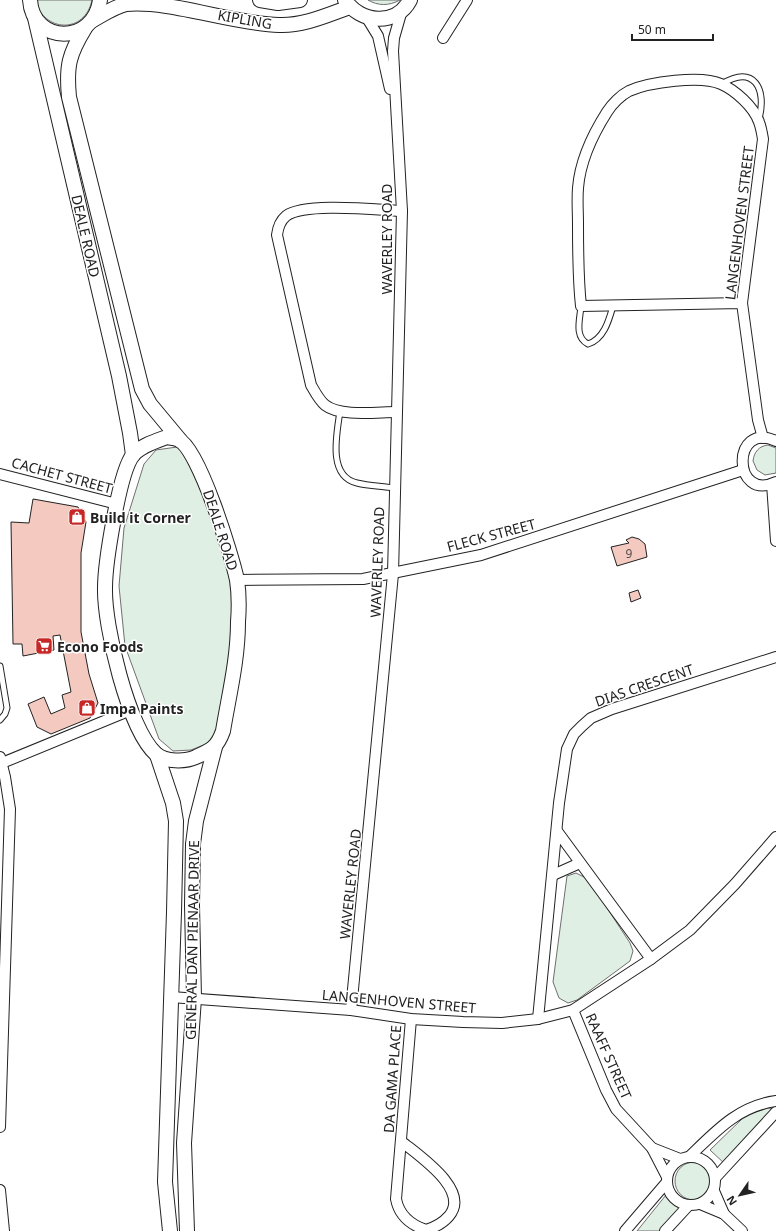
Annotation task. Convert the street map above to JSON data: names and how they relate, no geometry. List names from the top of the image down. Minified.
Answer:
{"streets":{"street":["KIPLING","LANGENHOVEN STREET","DEALE ROAD","WAVERLEY ROAD","CACHET STREET","FLECK STREET","DIAS CRESCENT","GENERAL DAN PIENAAR DRIVE","RAAFF STREET","DA GAMA PLACE"]},"crossings":[["KIPLING","DEALE ROAD"],["LANGENHOVEN STREET","WAVERLEY ROAD"],["LANGENHOVEN STREET","DIAS CRESCENT"],["LANGENHOVEN STREET","GENERAL DAN PIENAAR DRIVE"],["LANGENHOVEN STREET","RAAFF STREET"],["LANGENHOVEN STREET","DA GAMA PLACE"],["DEALE ROAD","FLECK STREET"],["DEALE ROAD","GENERAL DAN PIENAAR DRIVE"],["WAVERLEY ROAD","FLECK STREET"],["CACHET STREET","GENERAL DAN PIENAAR DRIVE"],["FLECK STREET","GENERAL DAN PIENAAR DRIVE"]],"places":{"shop":["Build it Corner","Impa Paints"],"supermarket":["Econo Foods"]},"house_numbers":["9"],"scale_bar":"50 m","north":"bottom left"}
